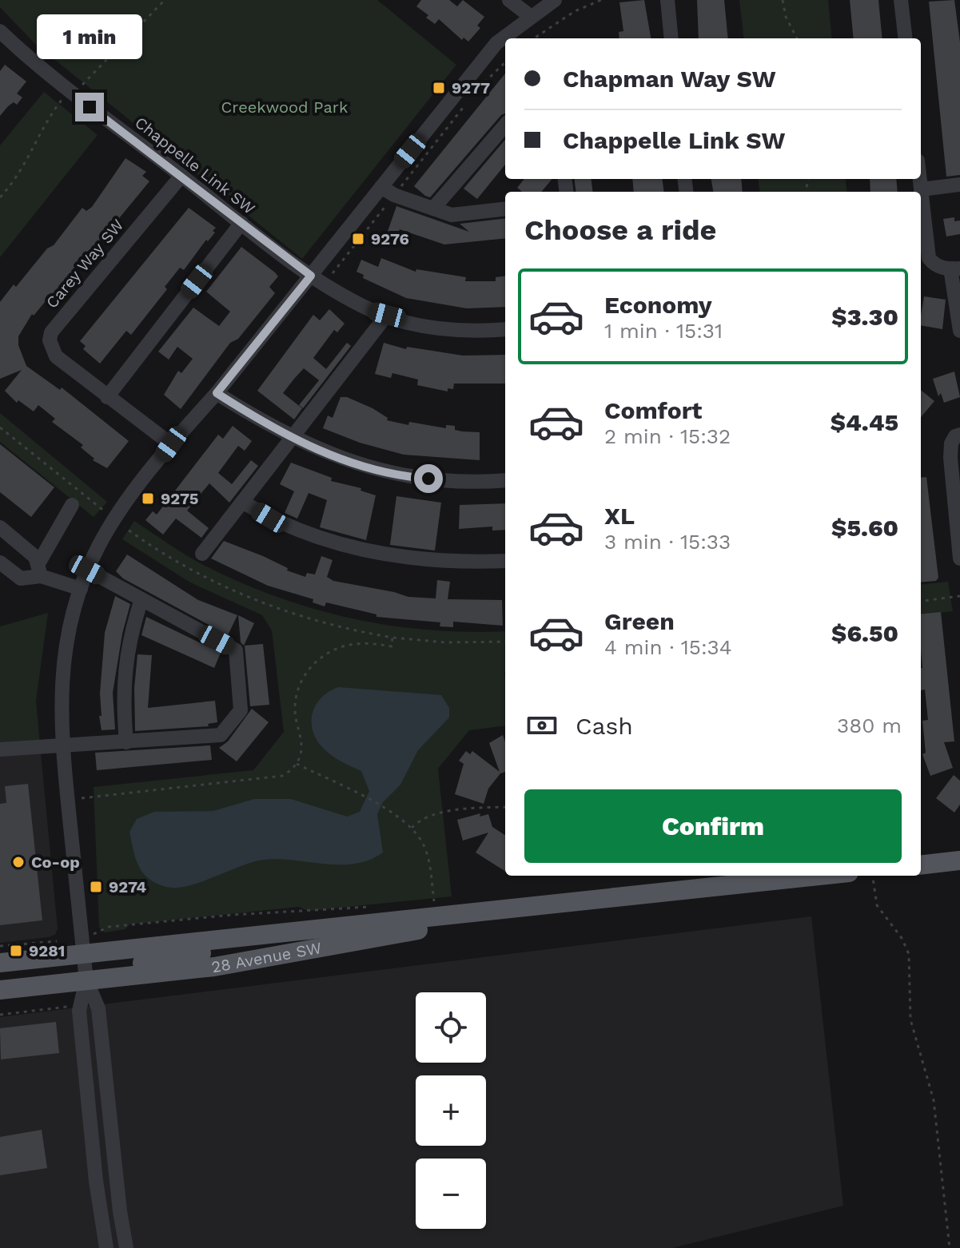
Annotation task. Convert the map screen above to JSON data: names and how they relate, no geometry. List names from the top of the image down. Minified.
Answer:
{"streets":{"main road":["28 Avenue SW"],"street":["Chappelle Link SW","Carey Way SW"]},"crossings":[["Chappelle Link SW","Carey Way SW"]],"parks":["Creekwood Park"],"places":{"transit":["9277","9276","9275","9274","9281"],"other":["Co-op"]},"page":{"bubble":"1 min","banner":["Chapman Way SW","Chappelle Link SW"],"heading":"Choose a ride","list":[{"name":"Economy","note":"1 min · 15:31","value":"$3.30"},{"name":"Comfort","note":"2 min · 15:32","value":"$4.45"},{"name":"XL","note":"3 min · 15:33","value":"$5.60"},{"name":"Green","note":"4 min · 15:34","value":"$6.50"}],"pay":["Cash","380 m"],"buttons":"Confirm","map_buttons":["+","−"]}}
